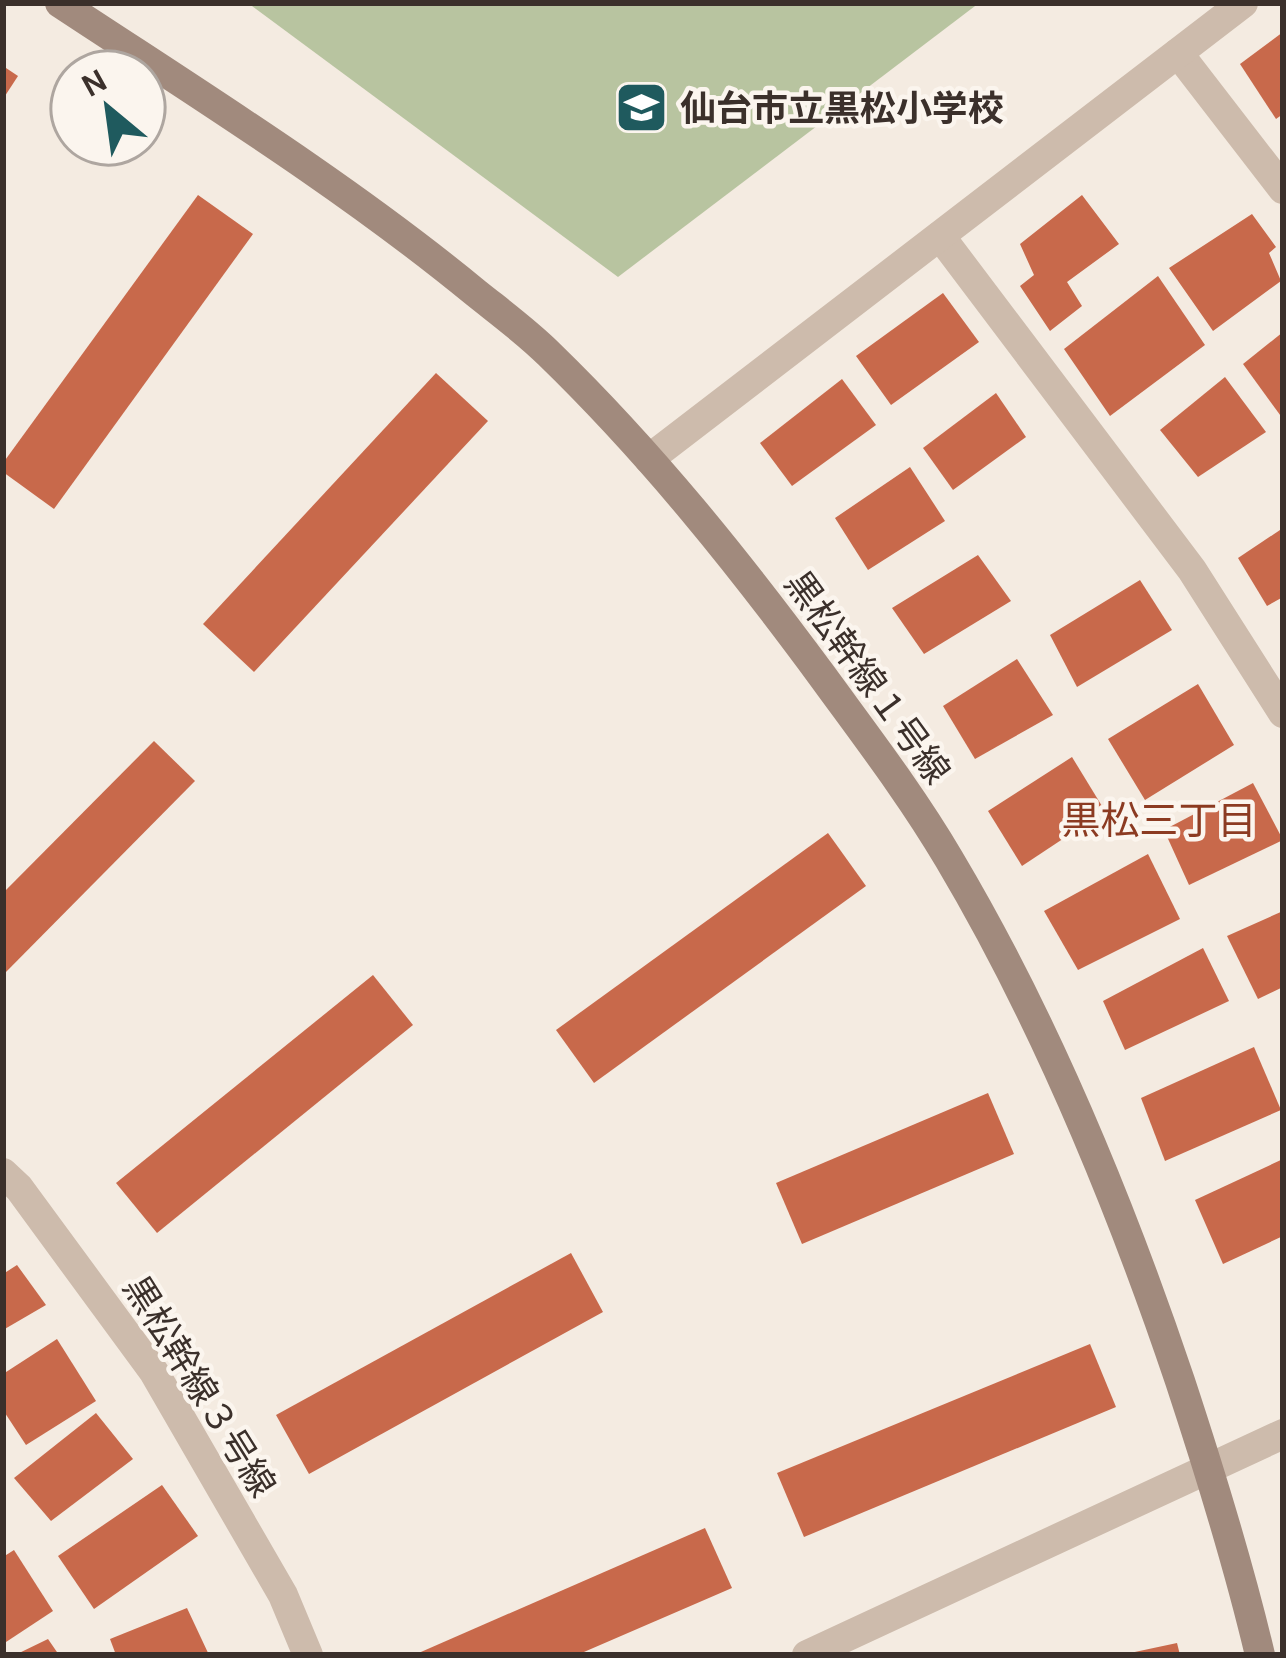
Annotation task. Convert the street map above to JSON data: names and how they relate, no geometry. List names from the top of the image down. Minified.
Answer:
{"streets":{"street":["黒松幹線１号線","黒松幹線３号線"]},"districts":["黒松三丁目"],"places":{"school or university":["仙台市立黒松小学校"]},"north":"top left"}
